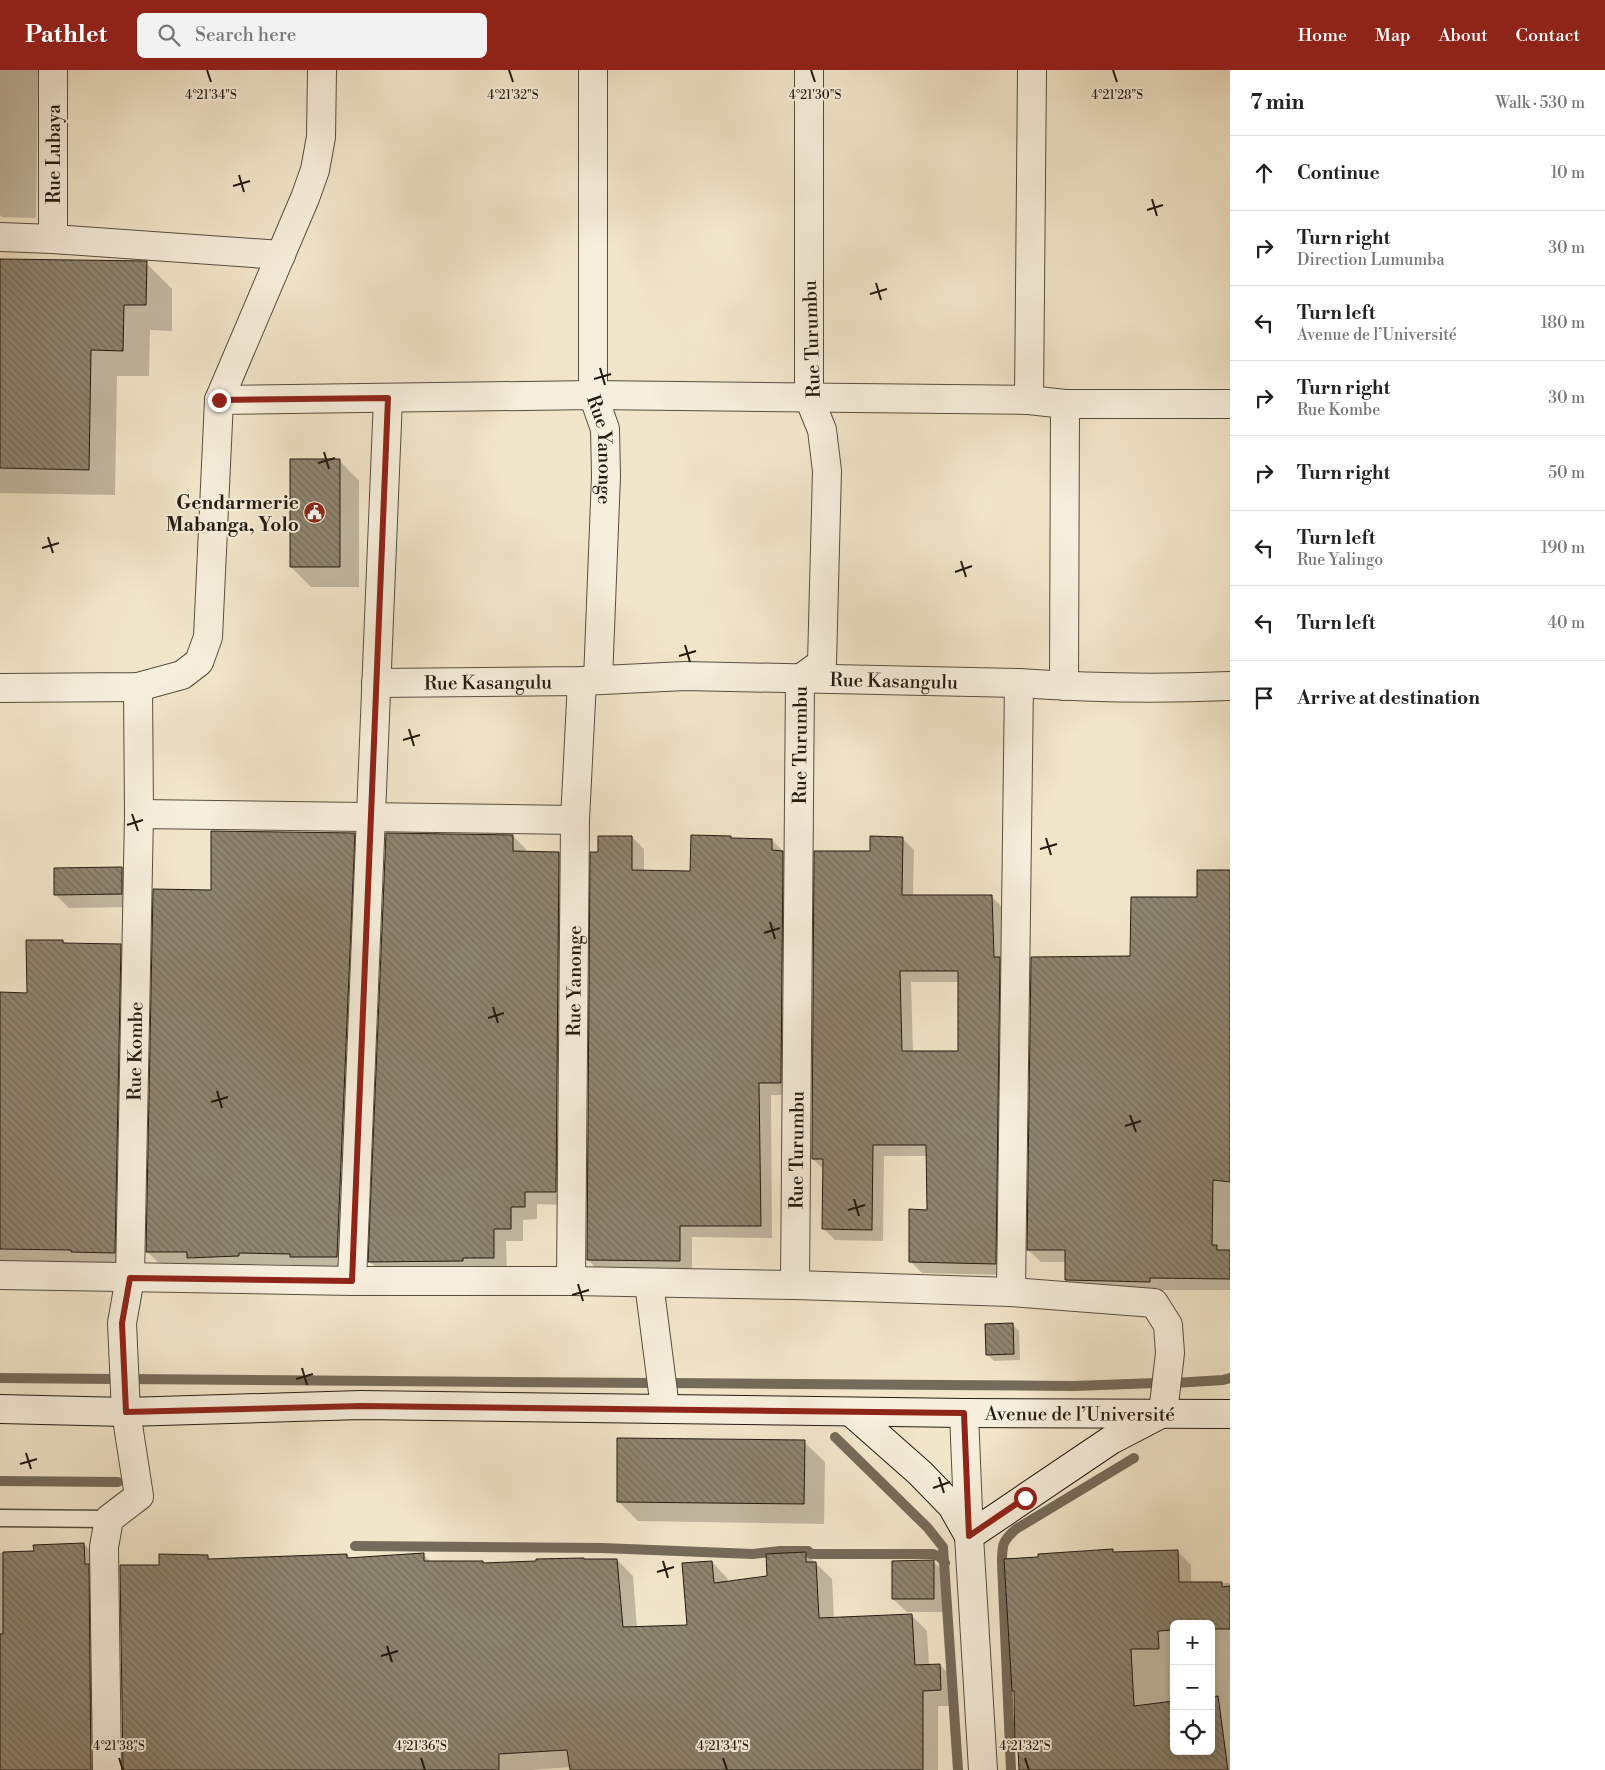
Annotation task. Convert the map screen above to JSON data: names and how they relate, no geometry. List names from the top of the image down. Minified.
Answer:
{"streets":{"street":["Rue Lubaya","Rue Turumbu","Rue Yanonge","Rue Kasangulu","Rue Kombe","Avenue de l’Université"]},"crossings":[["Rue Turumbu","Rue Kasangulu"],["Rue Yanonge","Rue Kasangulu"],["Rue Kombe","Avenue de l’Université"]],"places":{"public building":["Gendarmerie Mabanga, Yolo"]},"page":{"header":"Pathlet","search":"Search here","nav":["Home","Map","About","Contact"],"heading":["7 min","Walk · 530 m"],"list":[["Continue","10 m"],["Turn right","Direction Lumumba","30 m"],["Turn left","Avenue de l’Université","180 m"],["Turn right","Rue Kombe","30 m"],["Turn right","50 m"],["Turn left","Rue Yalingo","190 m"],["Turn left","40 m"],"Arrive at destination"],"map_buttons":["+","−"]},"coordinates":["4°21'34\"S","4°21'32\"S","4°21'30\"S","4°21'28\"S","4°21'38\"S","4°21'36\"S"]}
